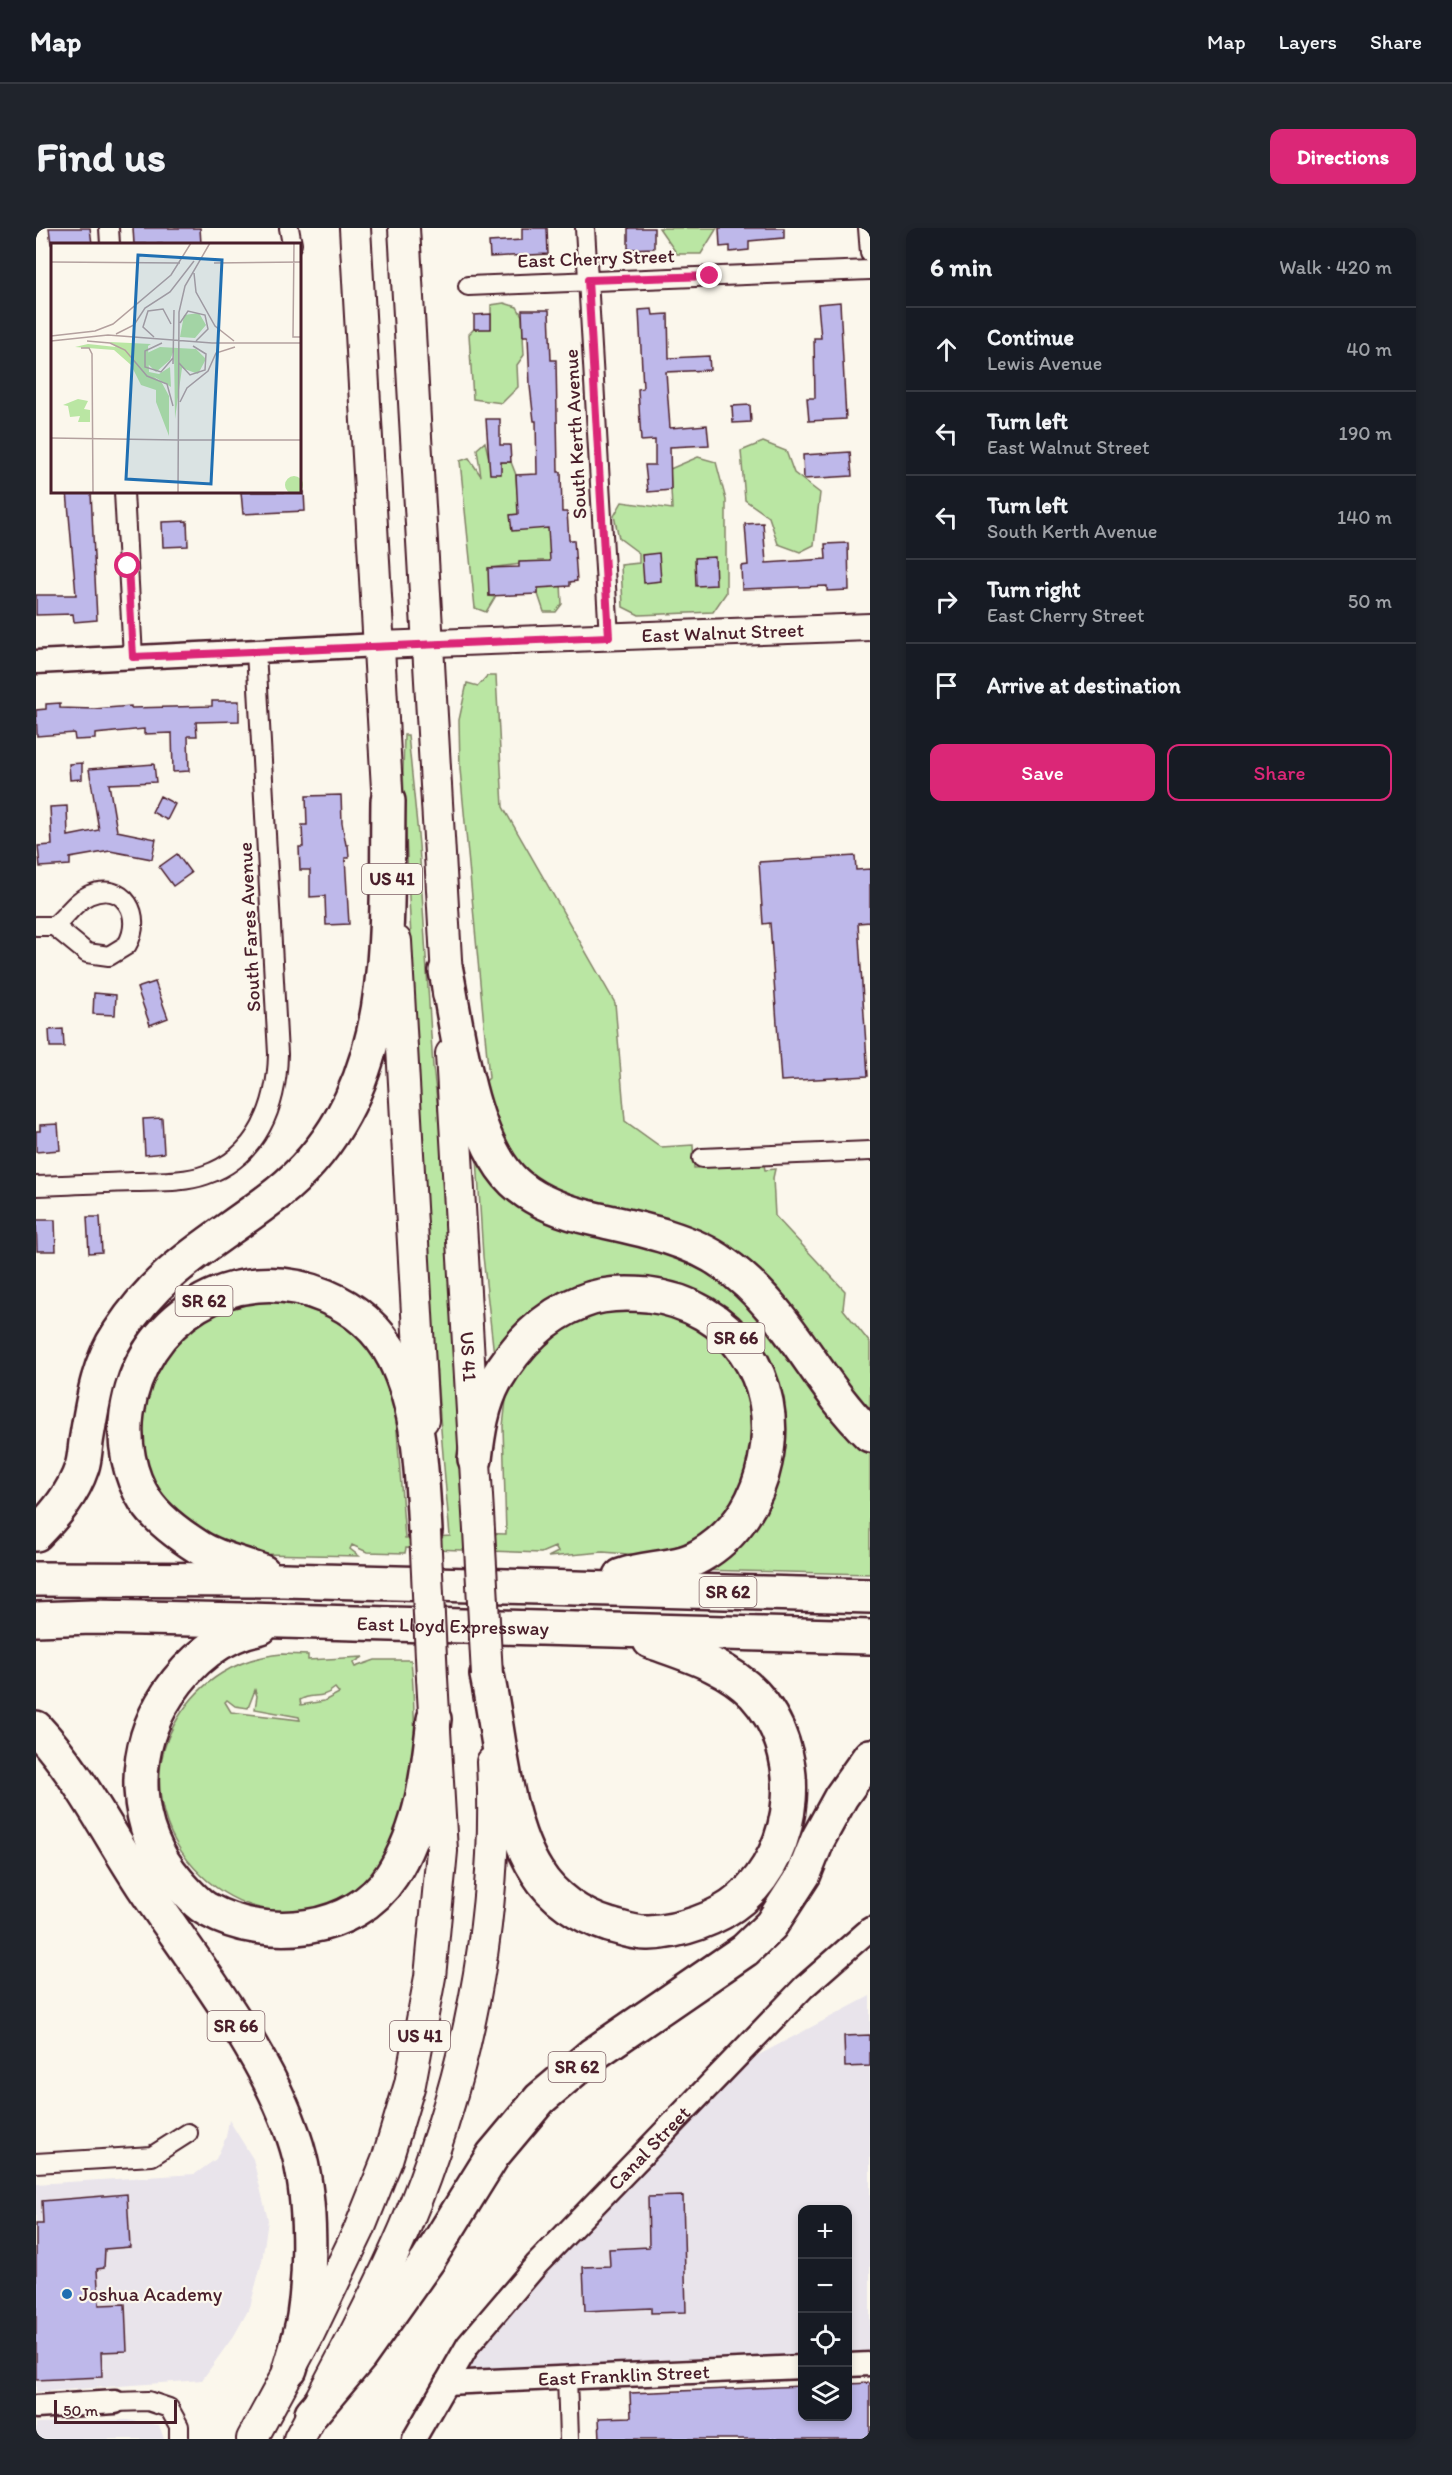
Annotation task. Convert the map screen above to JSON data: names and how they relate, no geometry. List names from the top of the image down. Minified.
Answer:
{"streets":{"highway":["US 41","SR 62","SR 66","East Lloyd Expressway"],"main road":["East Walnut Street"],"street":["East Cherry Street","South Kerth Avenue","South Fares Avenue","Canal Street","East Franklin Street"]},"crossings":[["East Cherry Street","South Kerth Avenue"],["South Kerth Avenue","East Walnut Street"],["East Walnut Street","US 41"],["East Walnut Street","South Fares Avenue"],["US 41","SR 62"],["US 41","SR 66"],["SR 62","SR 66"],["Canal Street","East Franklin Street"]],"places":["Joshua Academy"],"scale_bar":"50 m","page":{"header":"Map","nav":["Map","Layers","Share"],"buttons":["Directions",["Save","Share"]],"title":"Find us","heading":["6 min","Walk · 420 m"],"list":[["Continue","Lewis Avenue","40 m"],["Turn left","East Walnut Street","190 m"],["Turn left","South Kerth Avenue","140 m"],["Turn right","East Cherry Street","50 m"],"Arrive at destination"],"map_buttons":["+","−"],"scale":"50 m"}}
